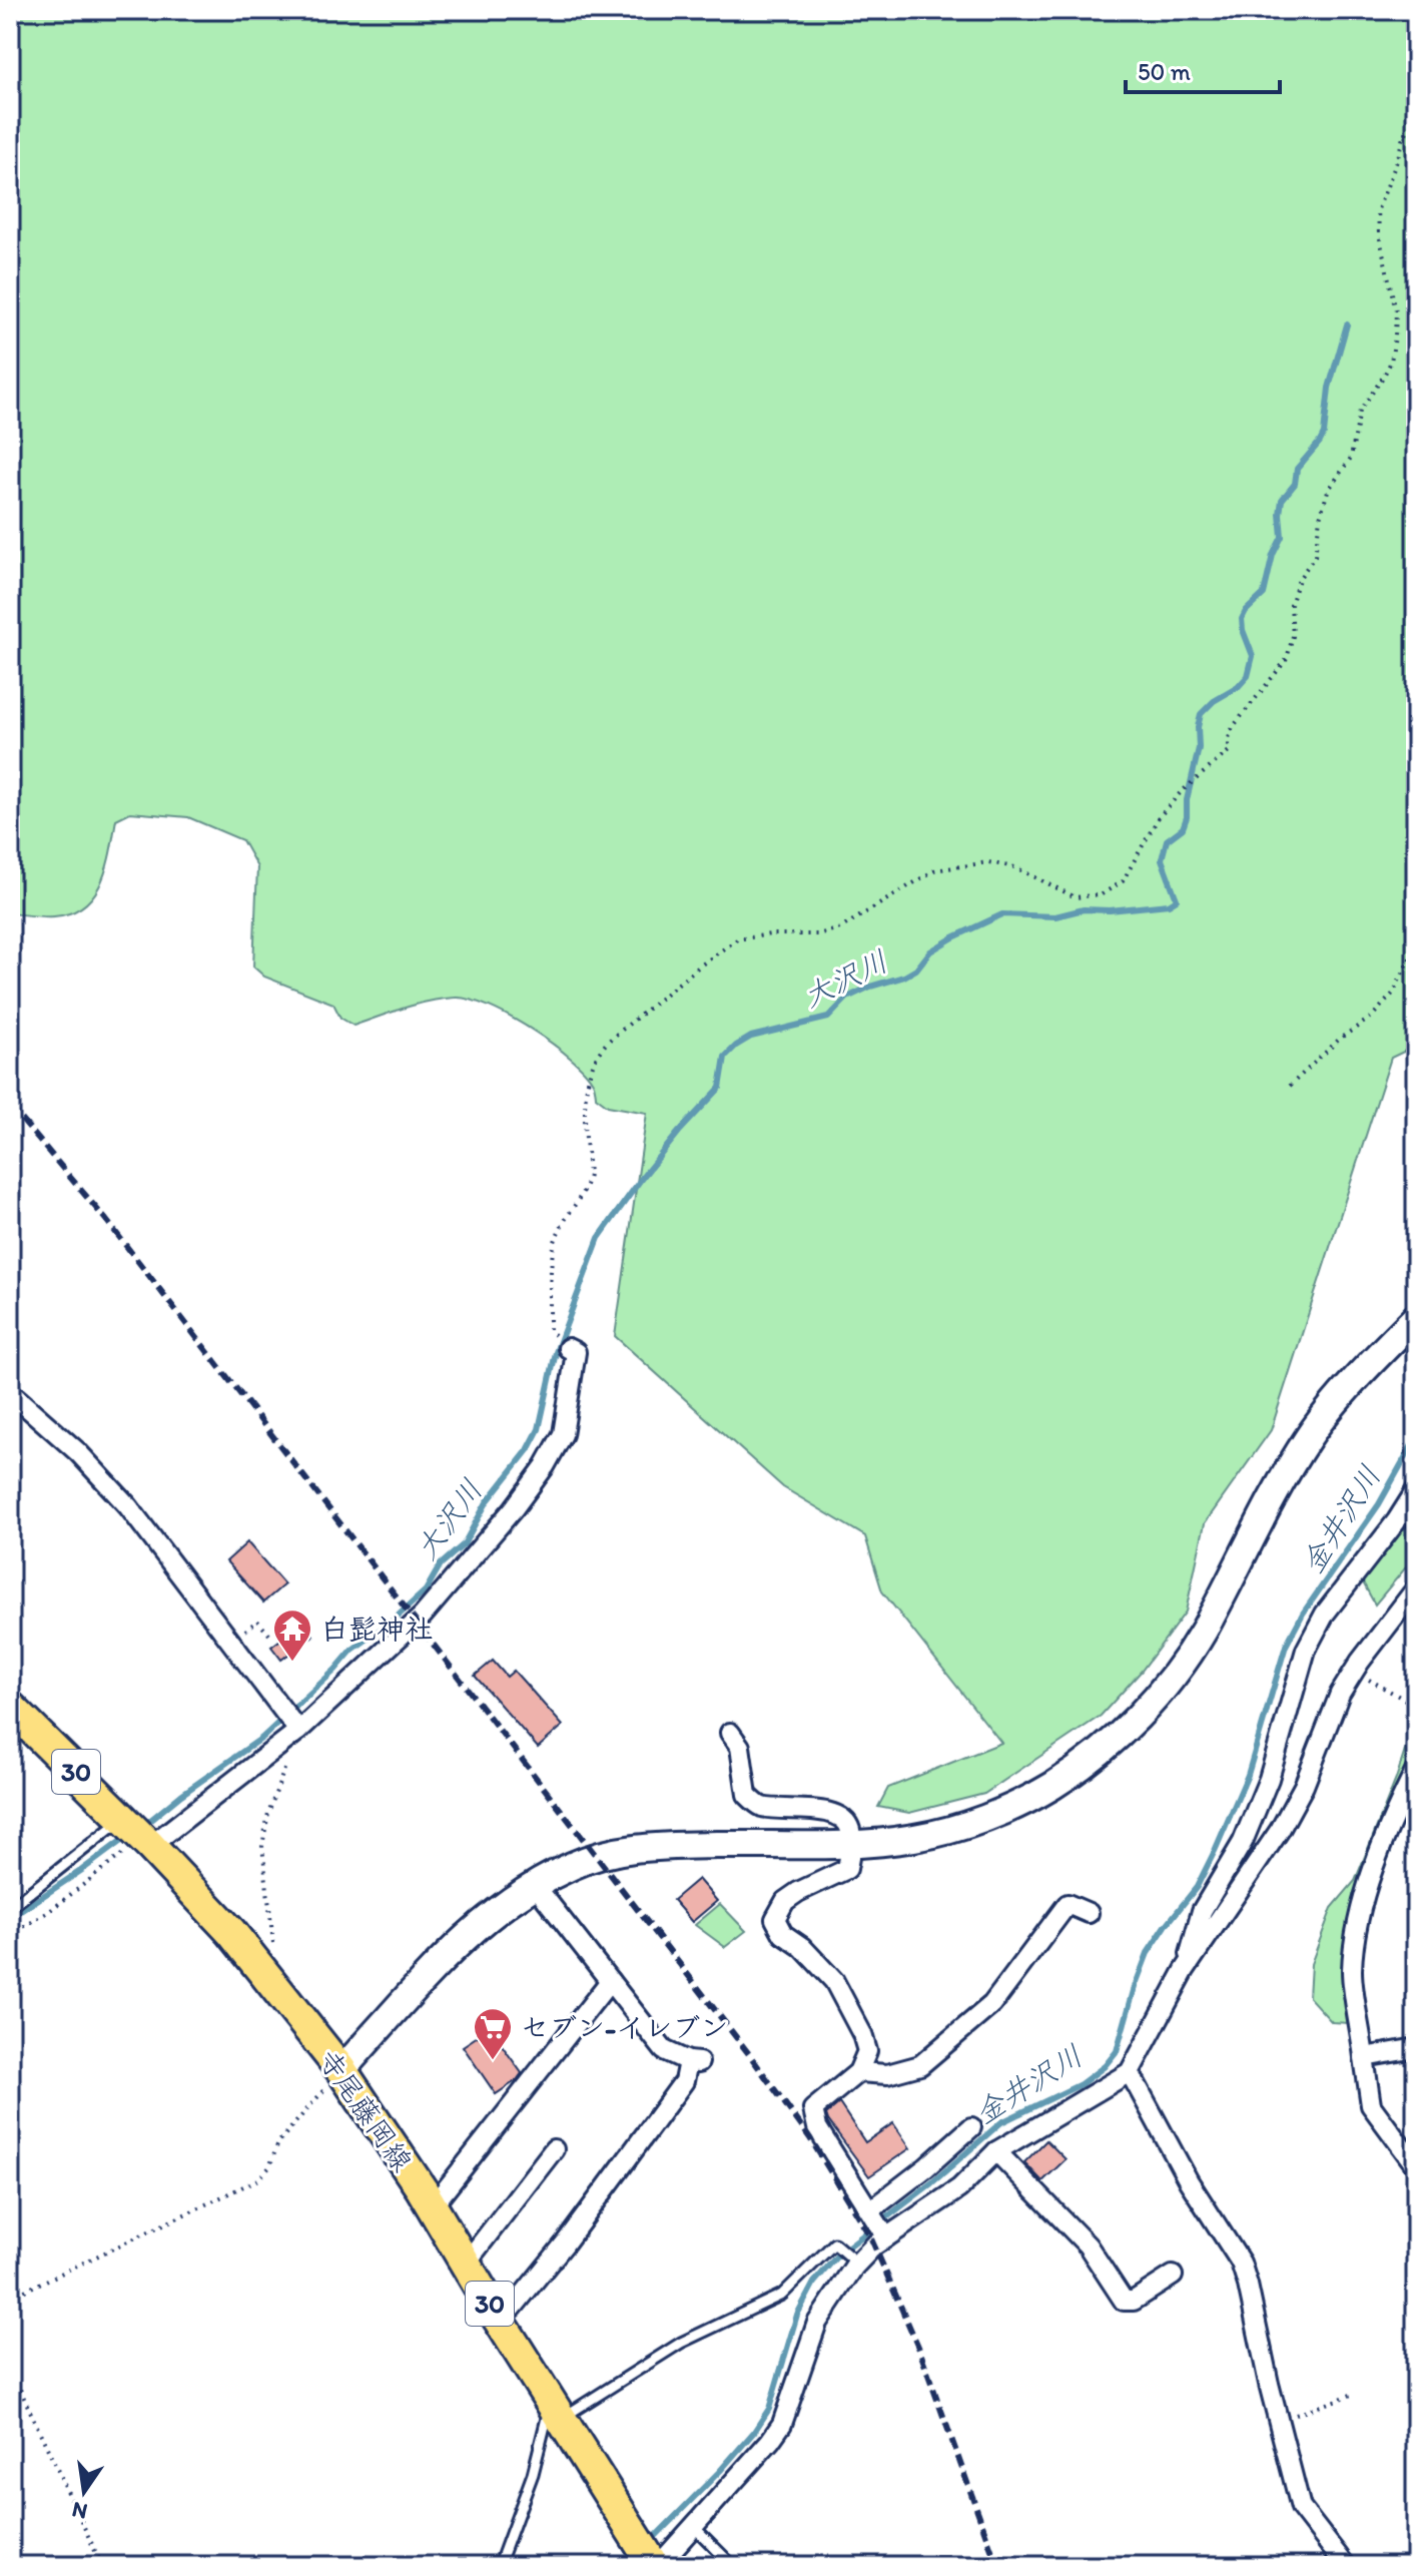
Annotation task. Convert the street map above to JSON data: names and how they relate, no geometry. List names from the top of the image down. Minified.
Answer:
{"streets":{"main road":["30","寺尾藤岡線"]},"water":["大沢川","金井沢川"],"places":{"temple":["白髭神社"],"supermarket":["セブン-イレブン"]},"scale_bar":"50 m","north":"bottom"}
